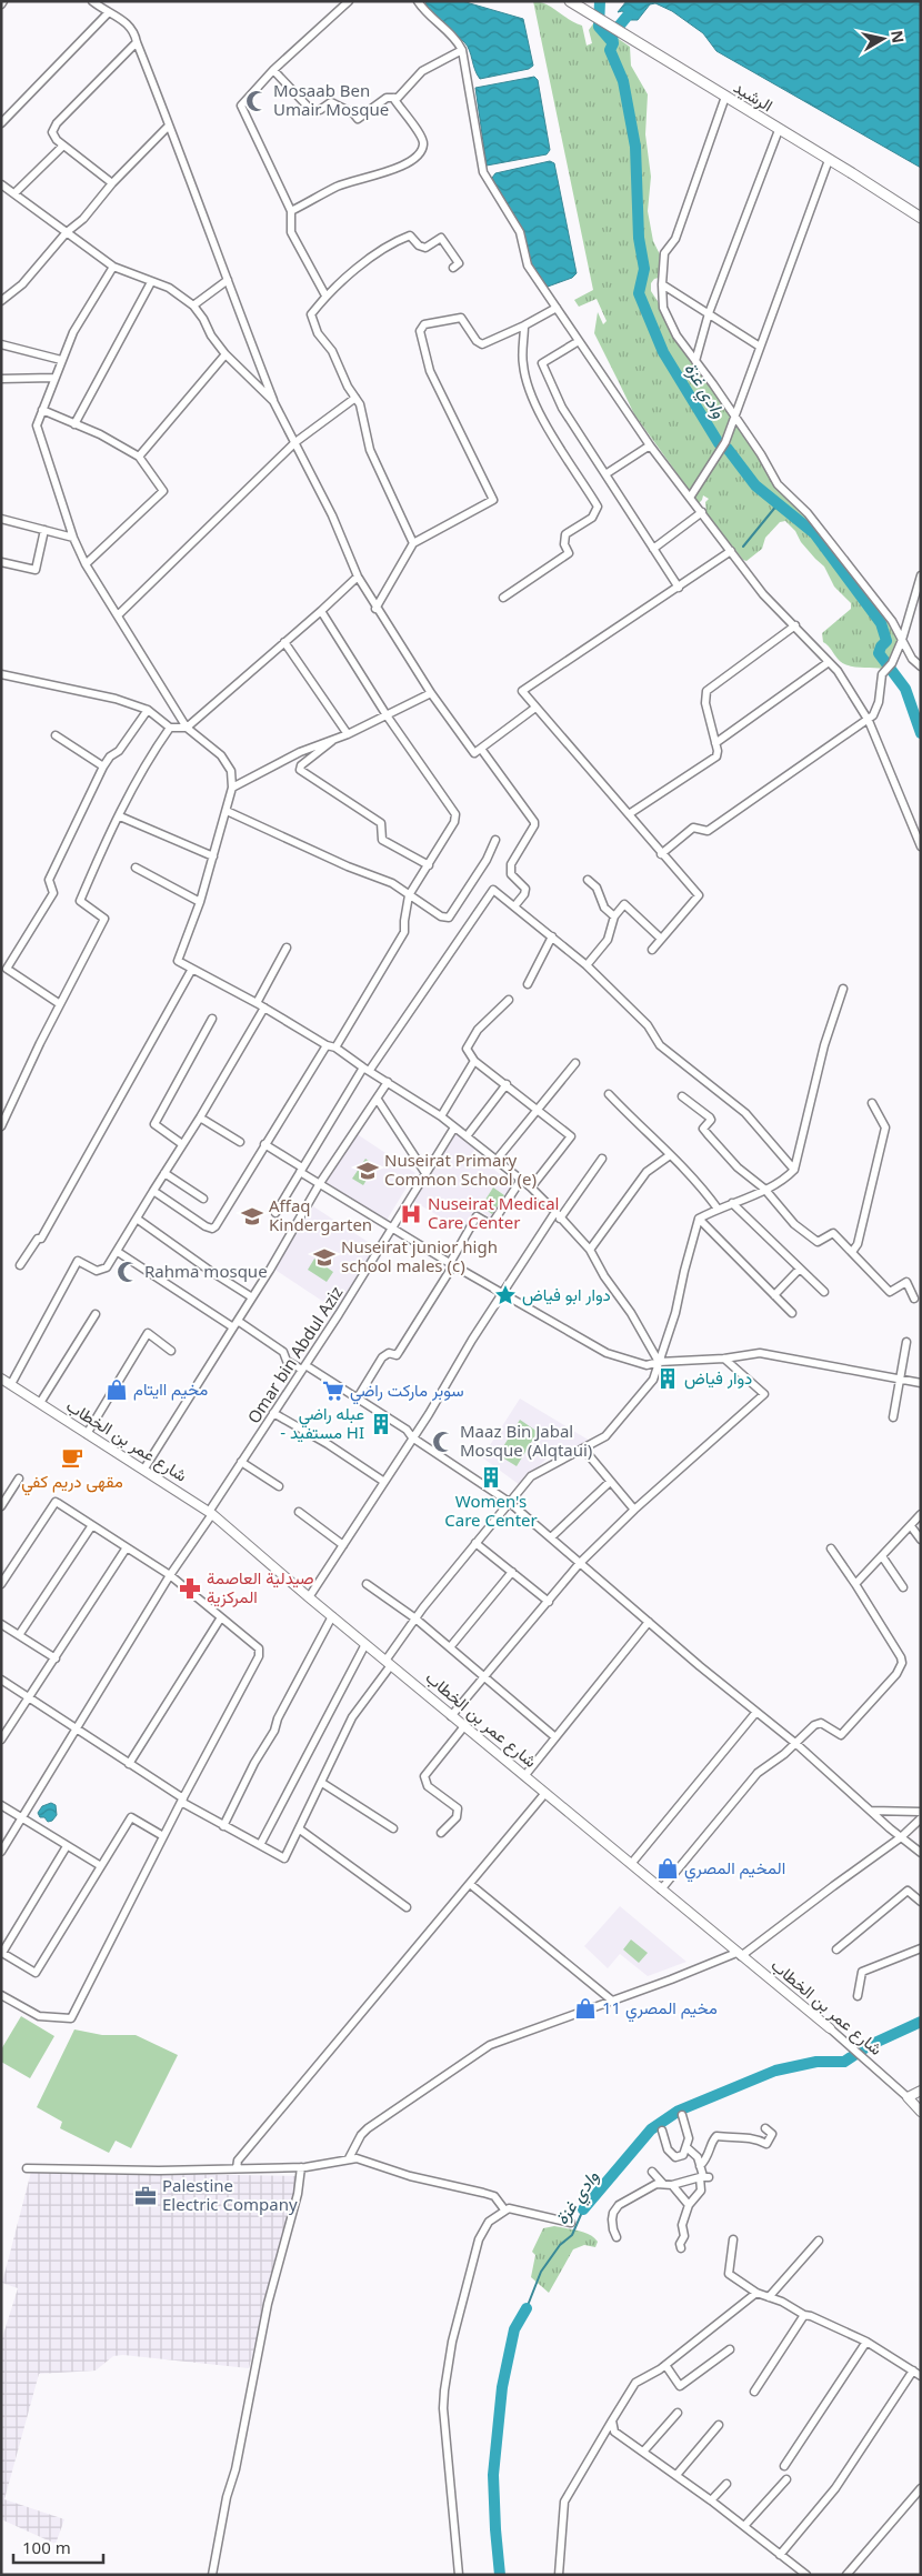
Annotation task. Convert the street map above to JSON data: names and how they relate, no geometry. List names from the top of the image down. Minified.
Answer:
{"streets":{"main road":["الرشيد"],"street":["Omar bin Abdul Aziz","شارع عمر بن الخطاب"]},"crossings":[["Omar bin Abdul Aziz","شارع عمر بن الخطاب"]],"water":["وادي غزة"],"places":{"mosque":["Mosaab Ben Umair Mosque","Rahma mosque","Maaz Bin Jabal Mosque (Alqtaui)"],"school or university":["Nuseirat Primary Common School (e)","Affaq Kindergarten","Nuseirat junior high school males (c)"],"hospital":["Nuseirat Medical Care Center"],"place":["دوار ابو فياض"],"building":["دوار فياض","عبله راضي - مستفيد HI","Women's Care Center"],"shop":["مخيم اايتام","المخيم المصري","مخيم المصري 11"],"supermarket":["سوبر ماركت راضي"],"cafe":["مقهى دريم كفي"],"pharmacy":["صيدلية العاصمة المركزية"],"office":["Palestine Electric Company"]},"scale_bar":"100 m","north":"right"}
